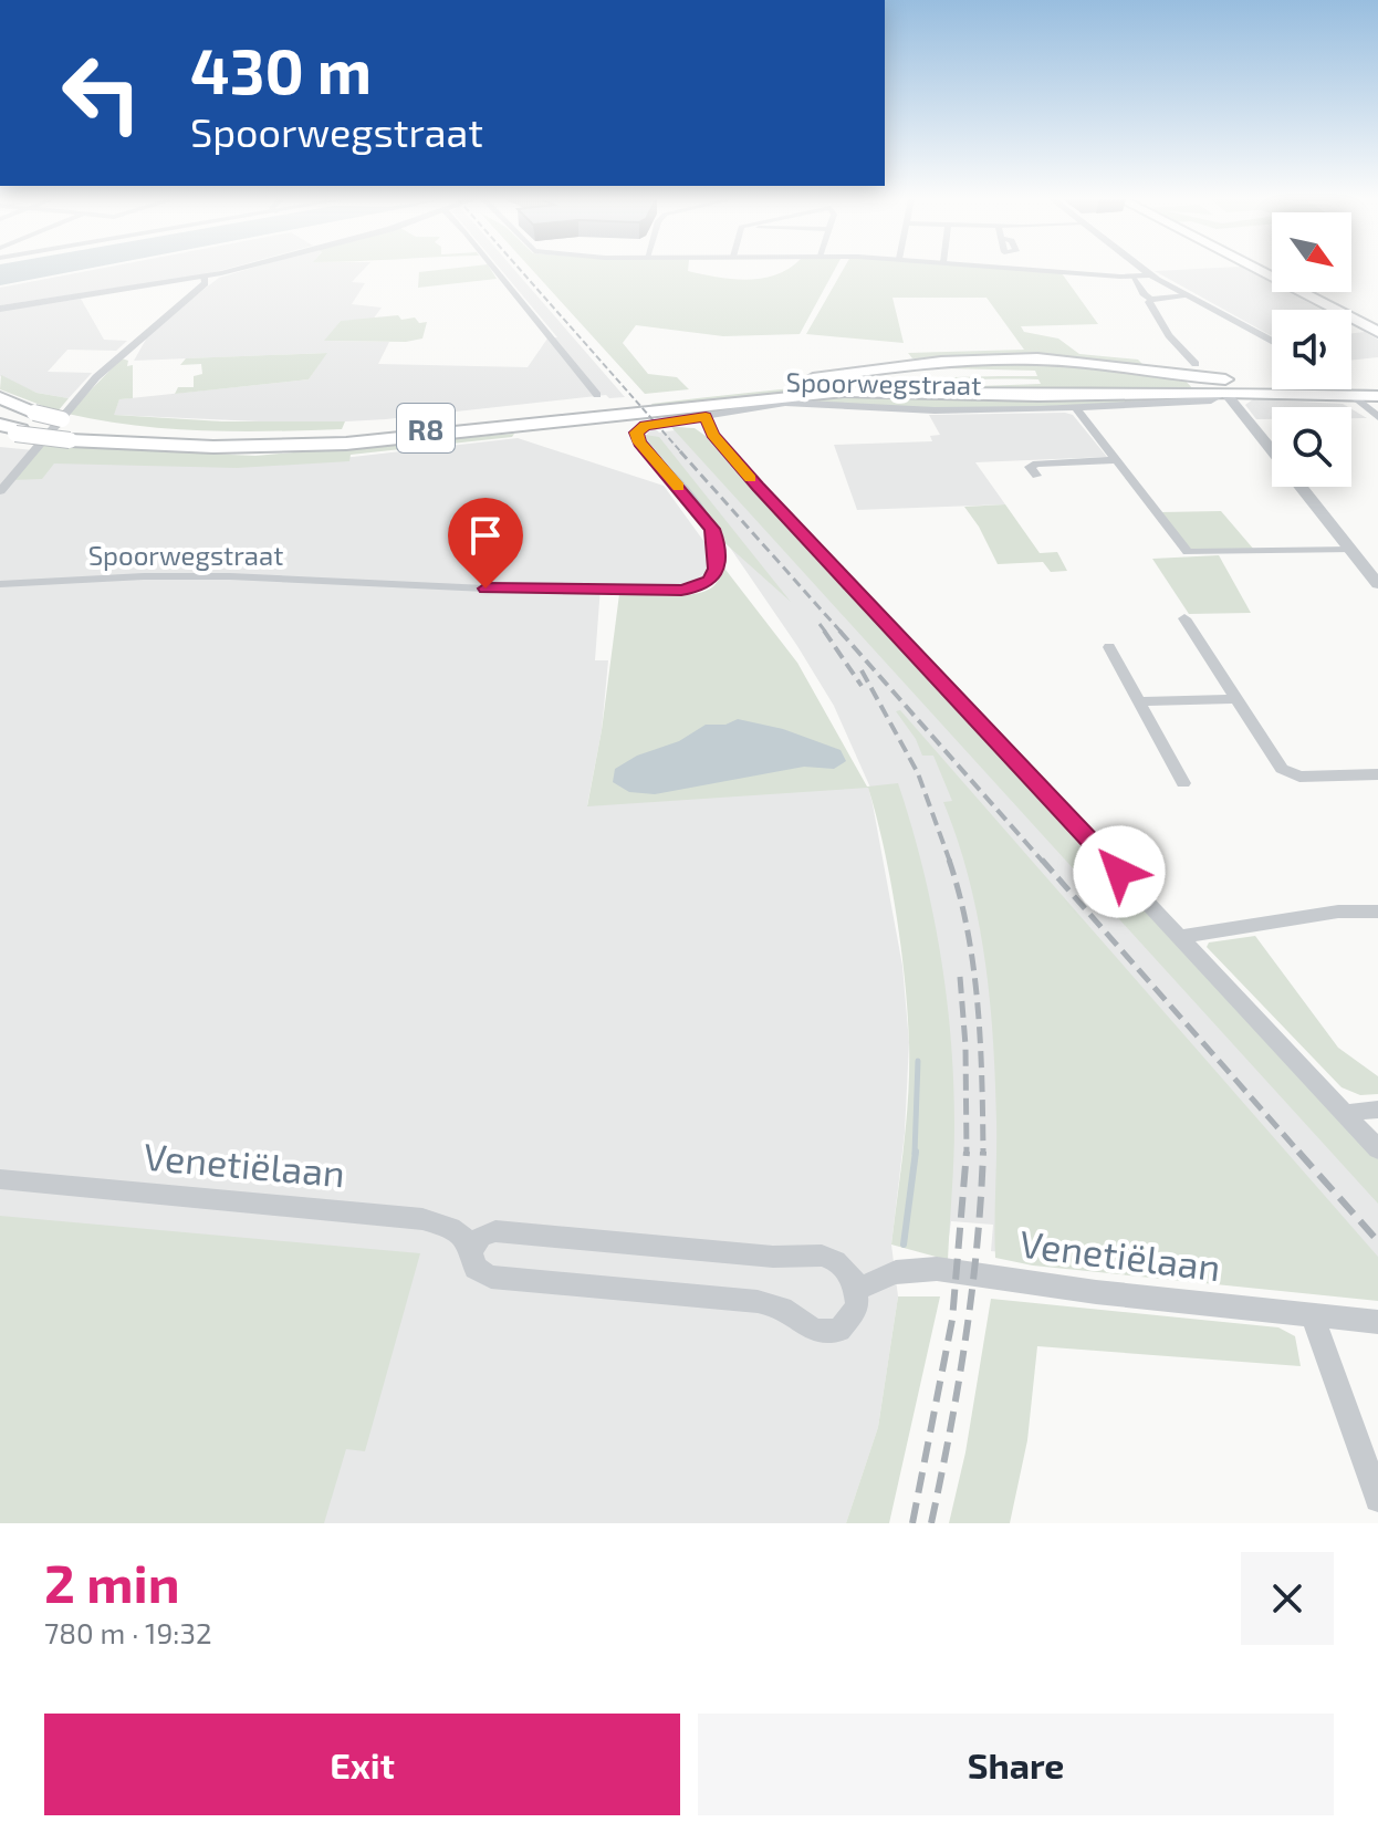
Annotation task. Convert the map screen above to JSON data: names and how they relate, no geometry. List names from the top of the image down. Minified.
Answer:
{"streets":{"highway":["R8"],"street":["Spoorwegstraat","Venetiëlaan"]},"crossings":[["Spoorwegstraat","R8"]],"north":"bottom right","page":{"turn":["430 m","Spoorwegstraat"],"heading":["2 min","780 m · 19:32"],"buttons":["Exit","Share"]}}
